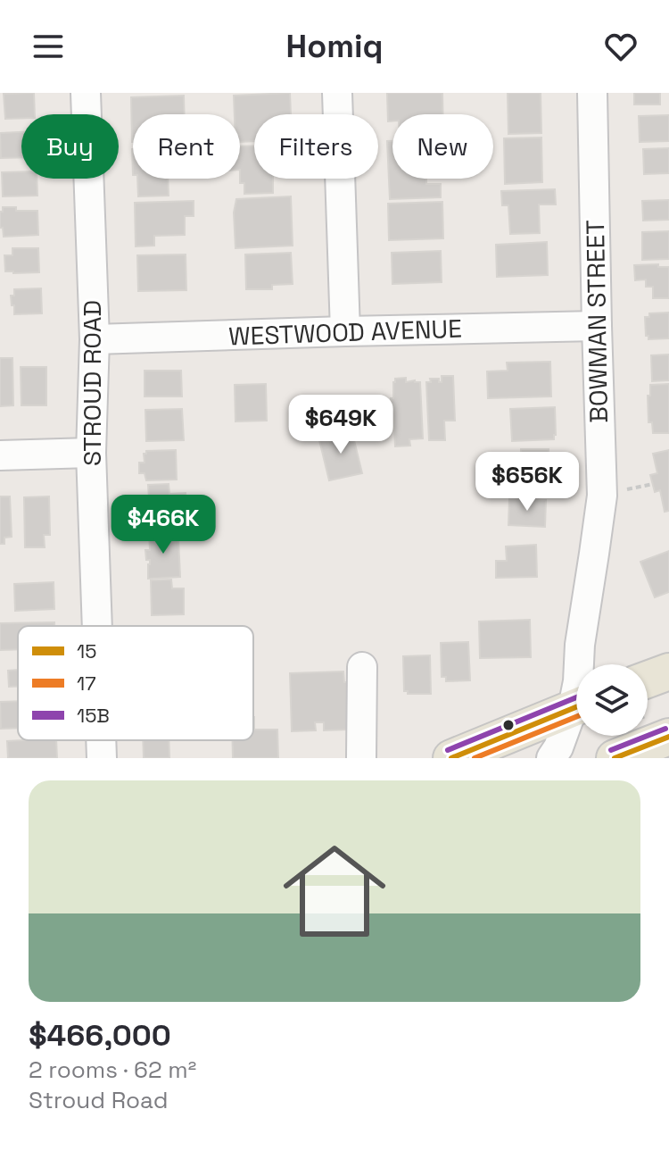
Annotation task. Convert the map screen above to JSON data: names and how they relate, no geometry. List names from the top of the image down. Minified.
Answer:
{"streets":{"street":["BOWMAN STREET","WESTWOOD AVENUE","STROUD ROAD"]},"crossings":[["BOWMAN STREET","WESTWOOD AVENUE"],["WESTWOOD AVENUE","STROUD ROAD"]],"lines":["transit line 15B","transit line 15","transit line 17"],"legend":["15","17","15B"],"page":{"header":"Homiq","chip":["Buy","Rent","Filters","New"],"price":["$649K","$656K","$466K"],"list":[{"name":"$466,000","note":"2 rooms · 62 m² · Stroud Road"}]}}
